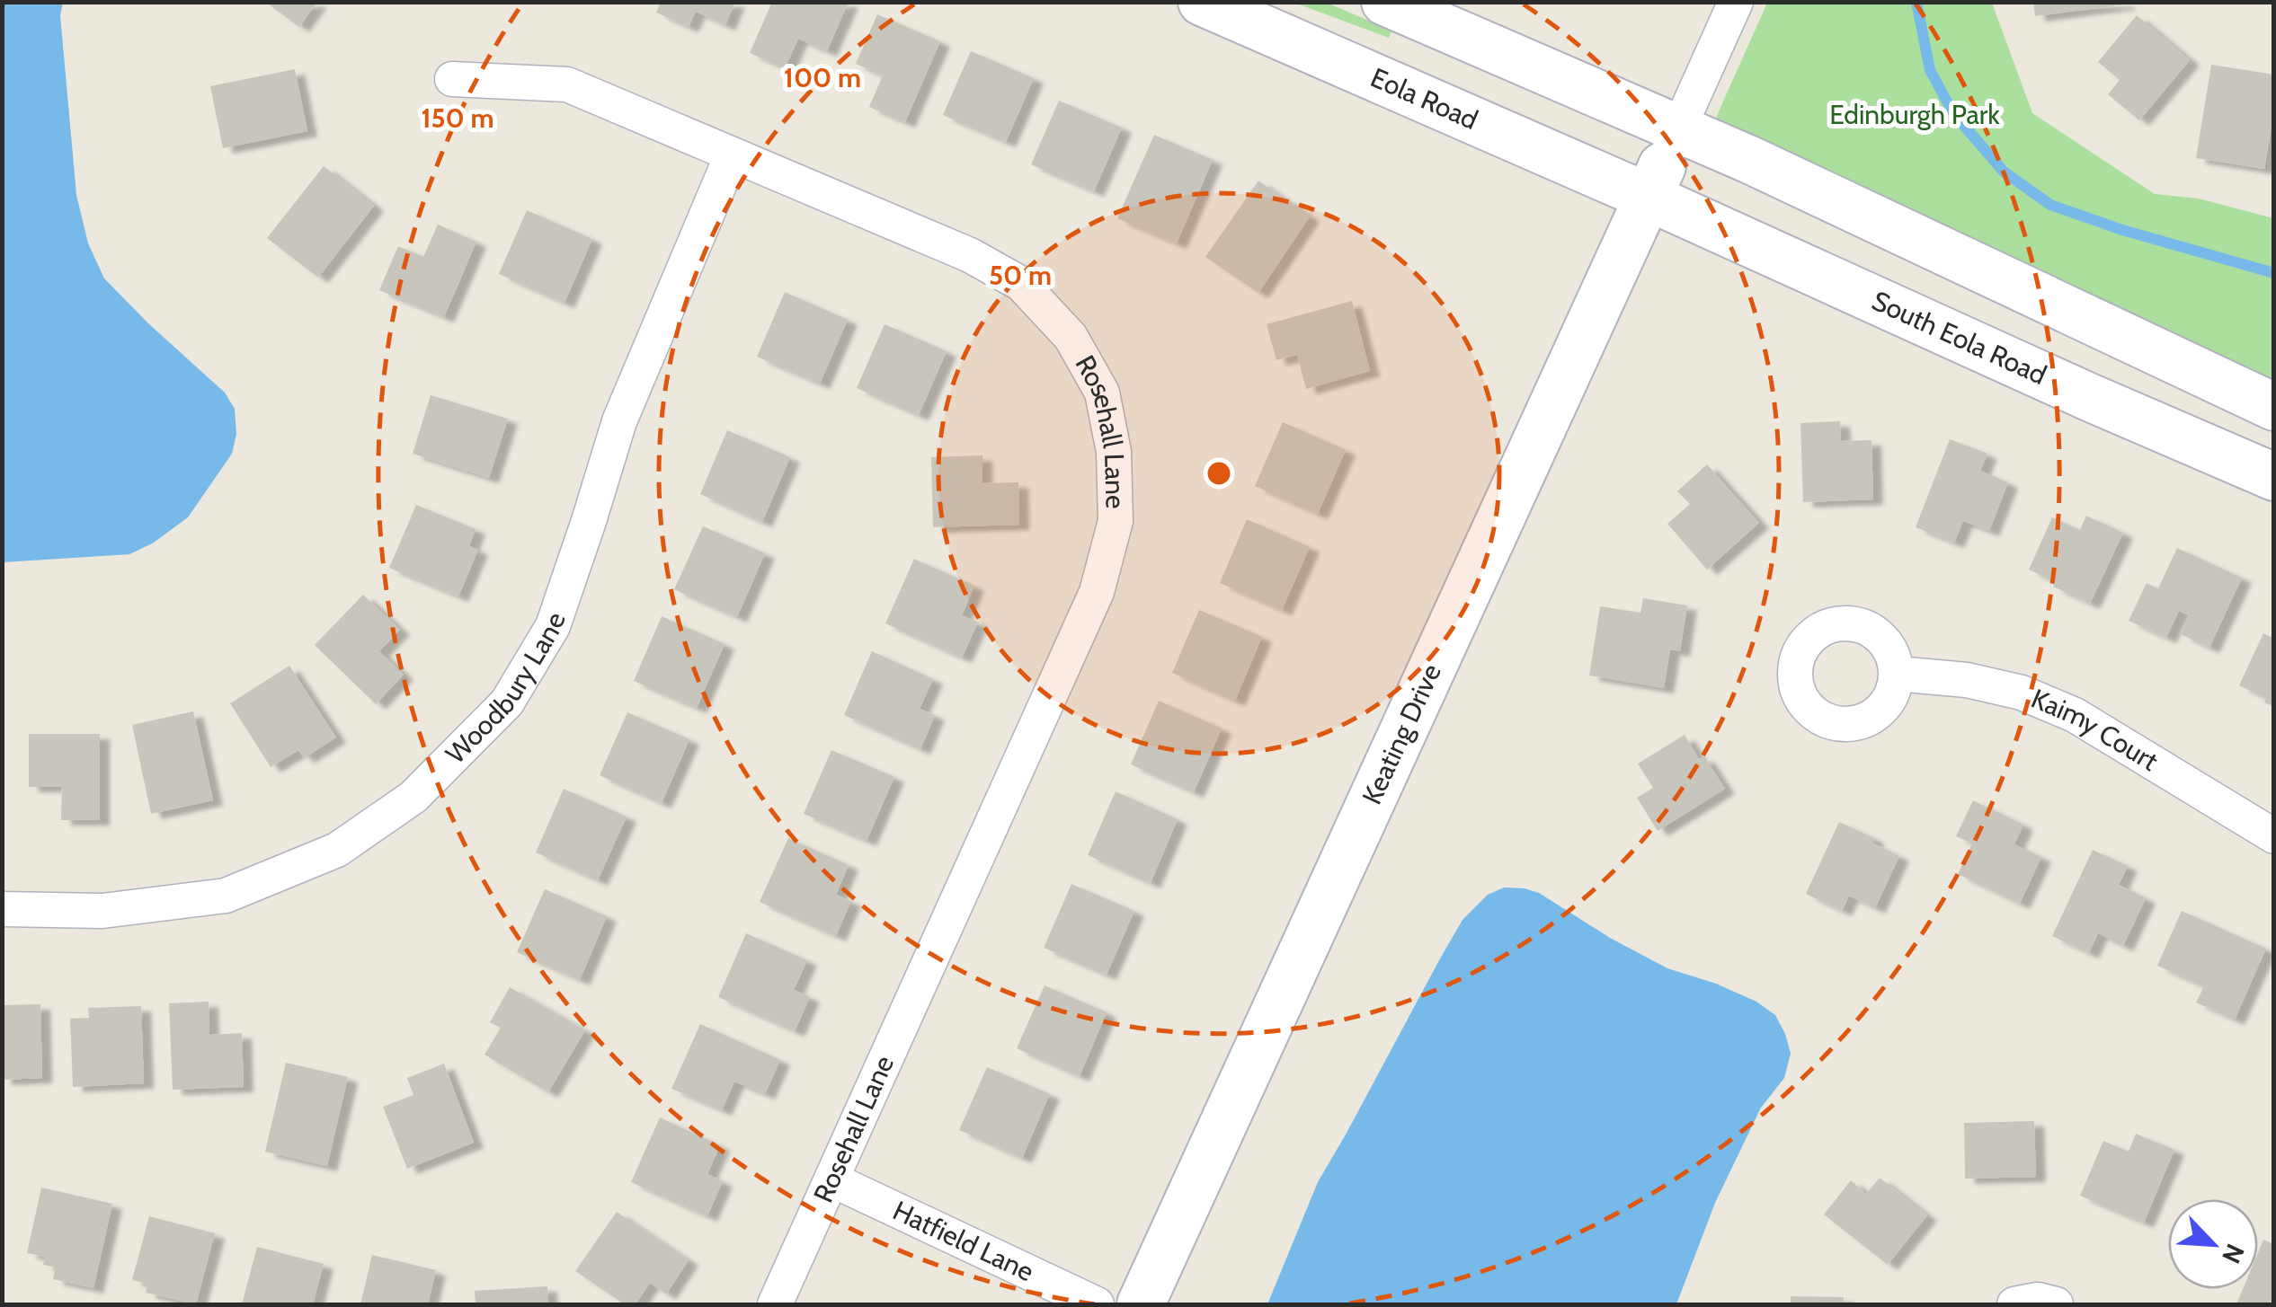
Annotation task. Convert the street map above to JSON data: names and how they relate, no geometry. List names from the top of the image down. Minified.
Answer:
{"streets":{"street":["Eola Road","South Eola Road","Rosehall Lane","Woodbury Lane","Kaimy Court","Keating Drive","Hatfield Lane"]},"crossings":[["Eola Road","South Eola Road"],["Eola Road","Keating Drive"],["South Eola Road","Keating Drive"],["Rosehall Lane","Woodbury Lane"],["Rosehall Lane","Hatfield Lane"]],"parks":["Edinburgh Park"],"north":"bottom right","rings":["100 m","150 m","50 m"]}
